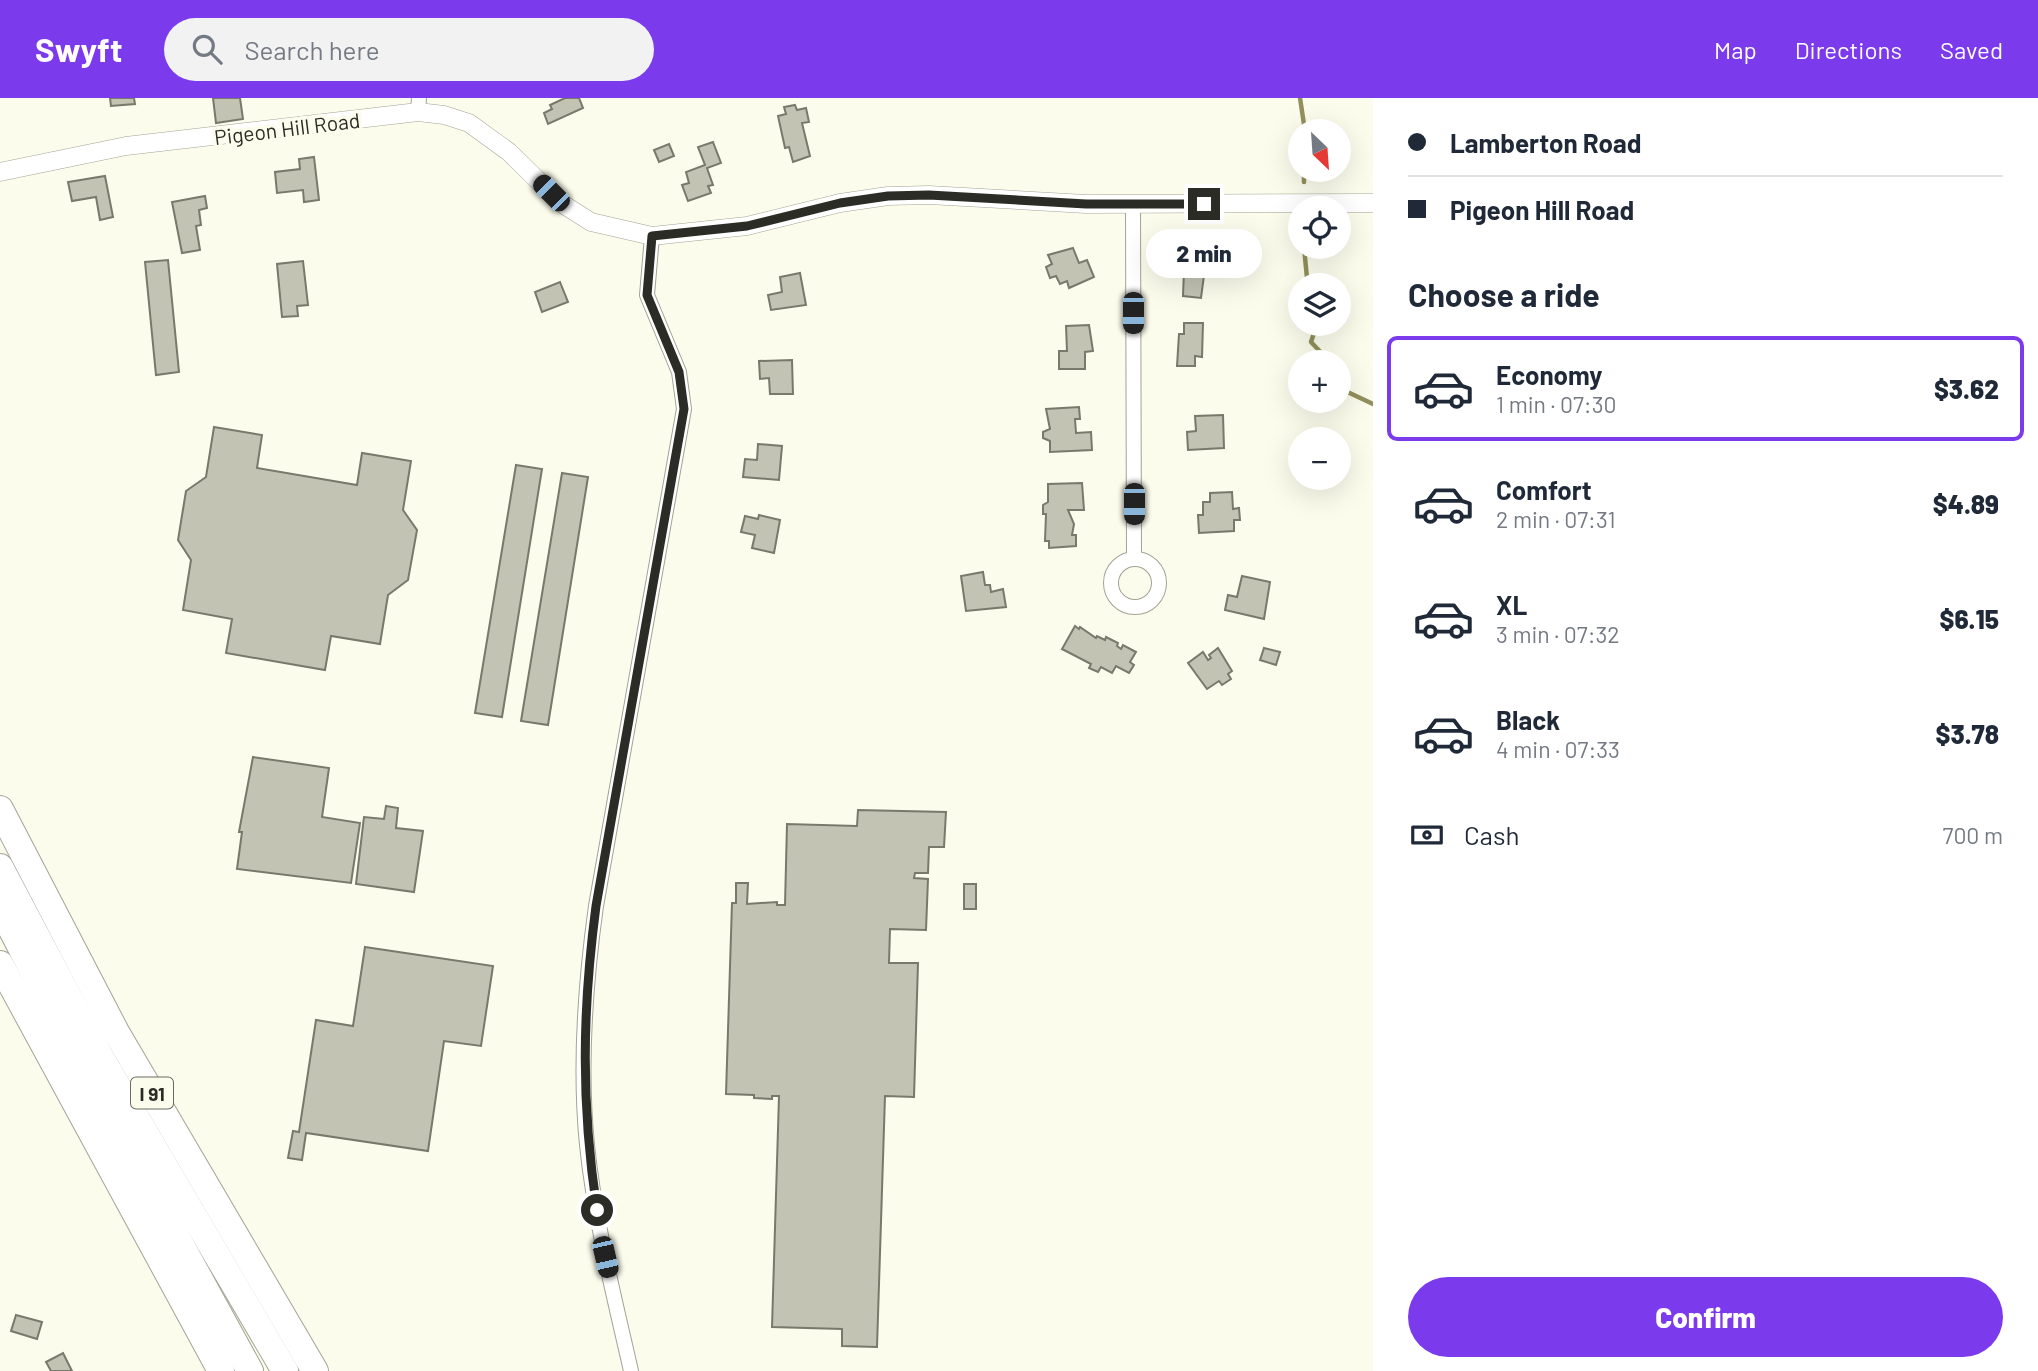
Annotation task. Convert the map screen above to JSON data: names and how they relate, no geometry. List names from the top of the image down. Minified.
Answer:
{"streets":{"highway":["I 91"],"street":["Pigeon Hill Road"]},"north":"bottom right","page":{"header":"Swyft","search":"Search here","nav":["Map","Directions","Saved"],"banner":["Lamberton Road","Pigeon Hill Road"],"map_buttons":["+","−"],"bubble":"2 min","heading":"Choose a ride","list":[{"name":"Economy","note":"1 min · 07:30","value":"$3.62"},{"name":"Comfort","note":"2 min · 07:31","value":"$4.89"},{"name":"XL","note":"3 min · 07:32","value":"$6.15"},{"name":"Black","note":"4 min · 07:33","value":"$3.78"}],"pay":["Cash","700 m"],"buttons":"Confirm"}}
